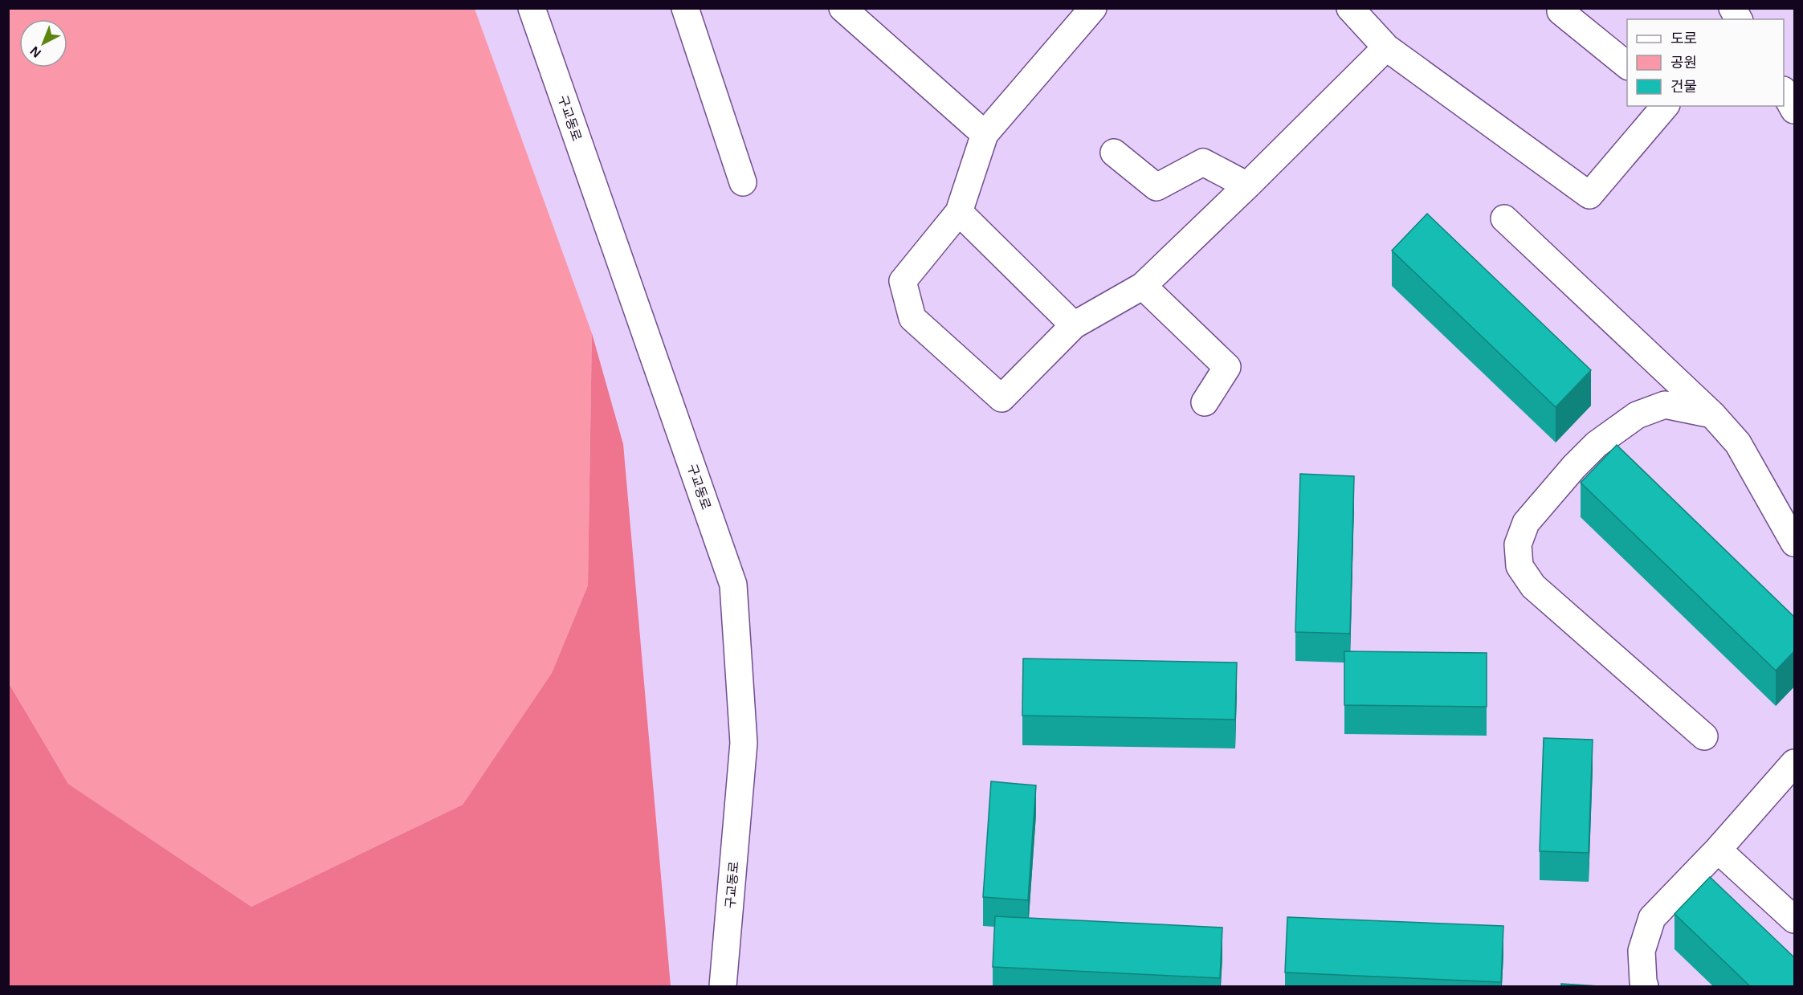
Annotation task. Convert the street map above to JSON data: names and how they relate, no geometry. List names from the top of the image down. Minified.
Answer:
{"streets":{"street":["구교동로"]},"legend":["도로","공원","건물"],"north":"bottom left"}
